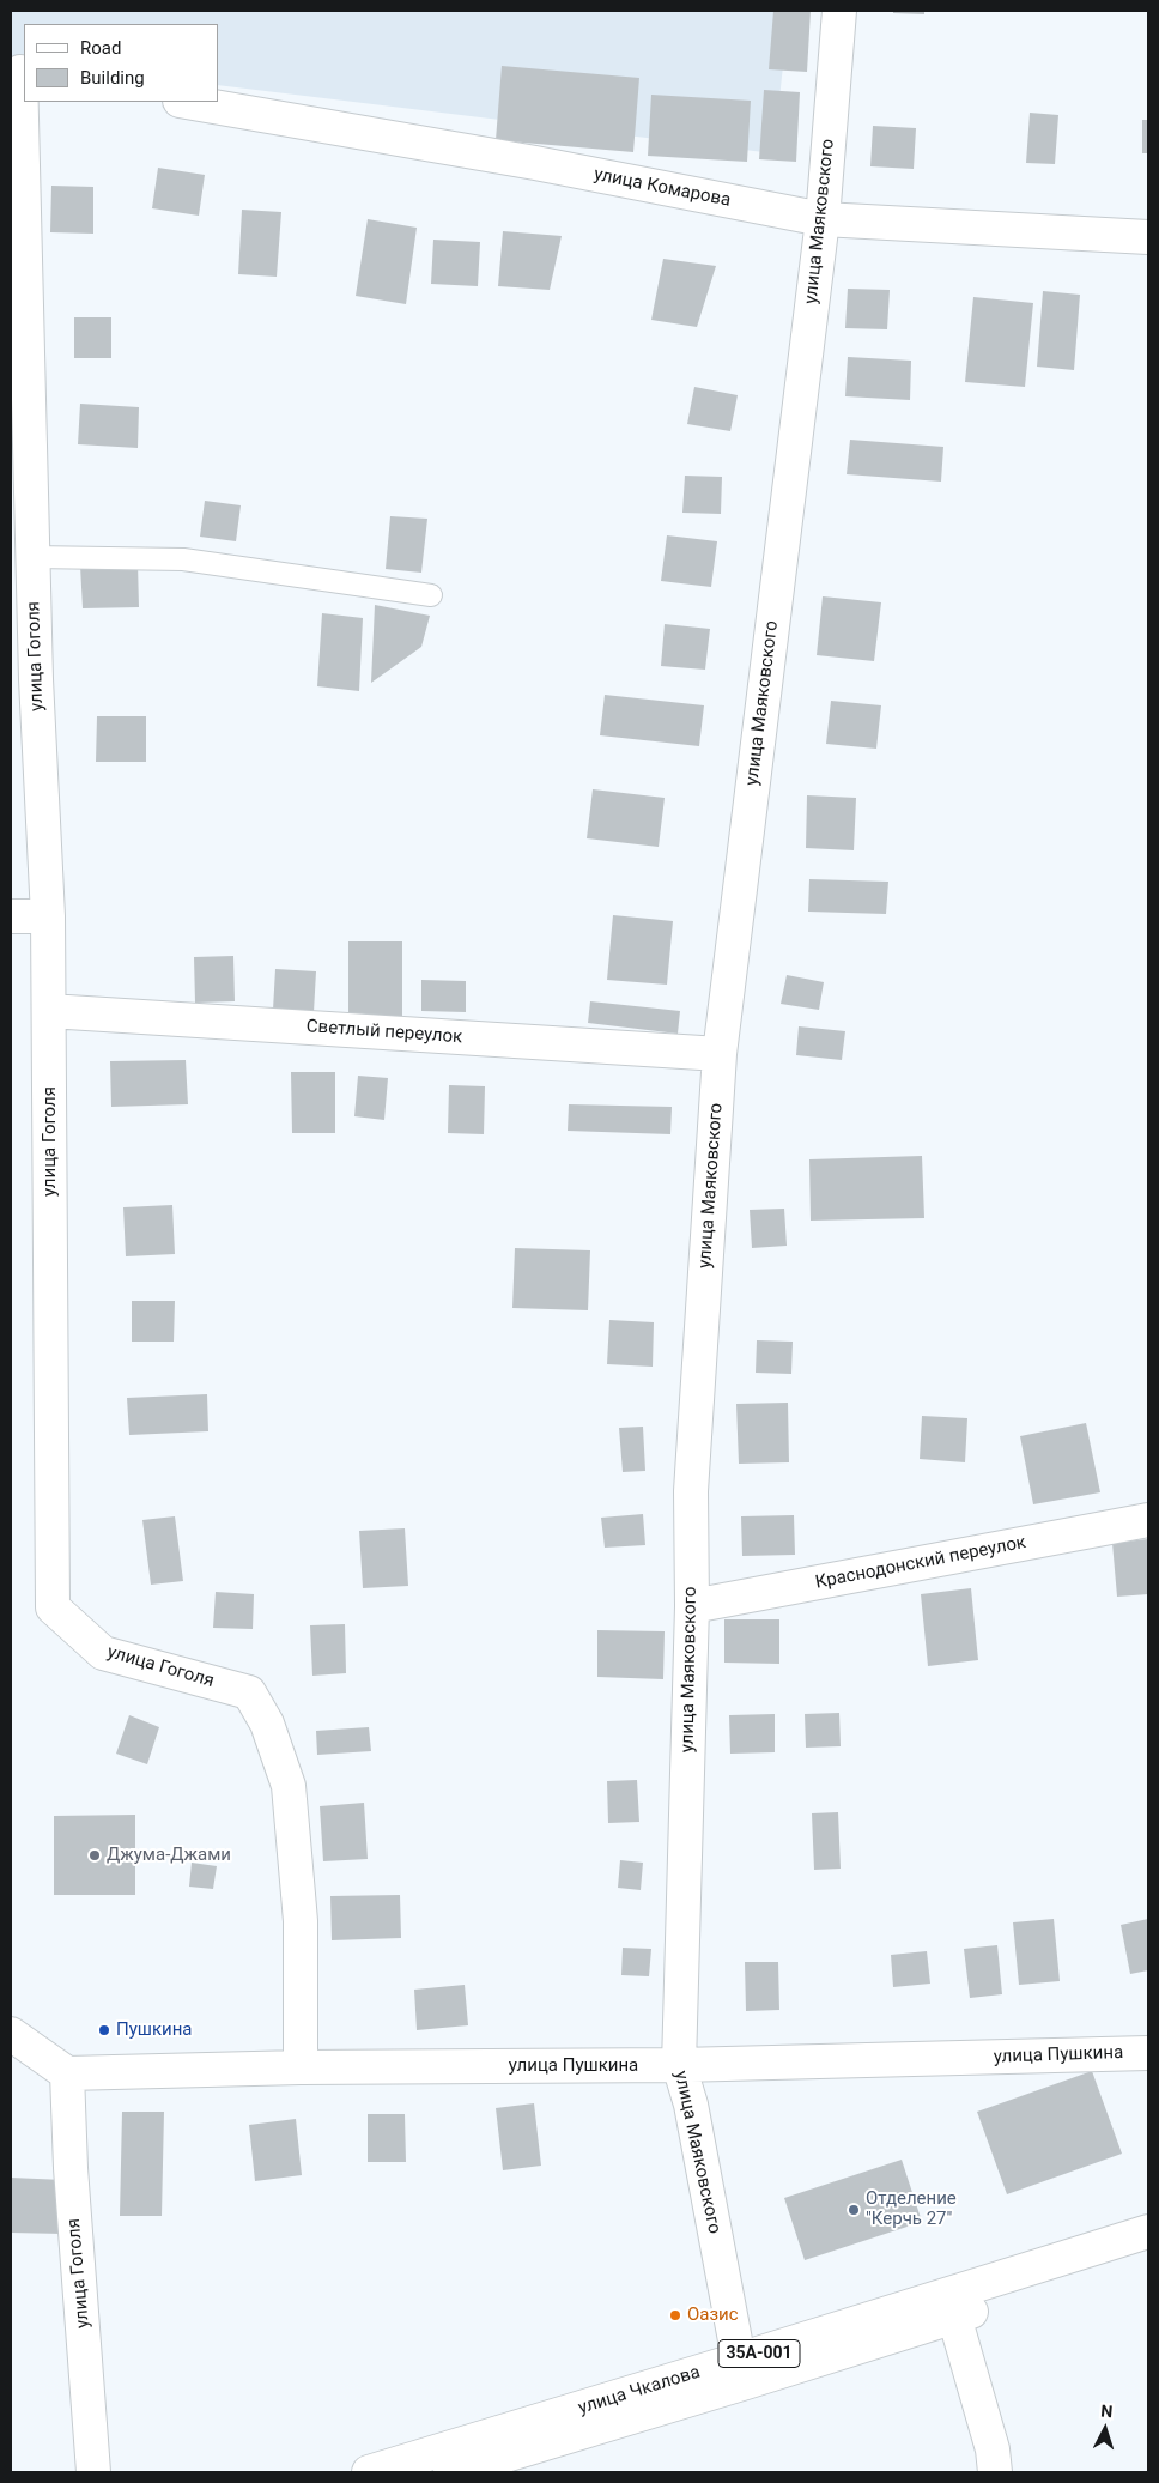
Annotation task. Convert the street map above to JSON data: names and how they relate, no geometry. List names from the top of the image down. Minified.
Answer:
{"streets":{"street":["улица Комарова","улица Маяковского","улица Гоголя","Светлый переулок","Краснодонский переулок","улица Пушкина","35А-001","улица Чкалова"]},"crossings":[["улица Комарова","улица Маяковского"],["улица Маяковского","Светлый переулок"],["улица Маяковского","Краснодонский переулок"],["улица Маяковского","улица Пушкина"],["улица Маяковского","улица Чкалова"],["улица Гоголя","Светлый переулок"],["улица Гоголя","улица Пушкина"]],"places":["Джума-Джами","Пушкина","Отделение \"Керчь 27\"","Оазис"],"legend":["Road","Building"],"north":"top"}
